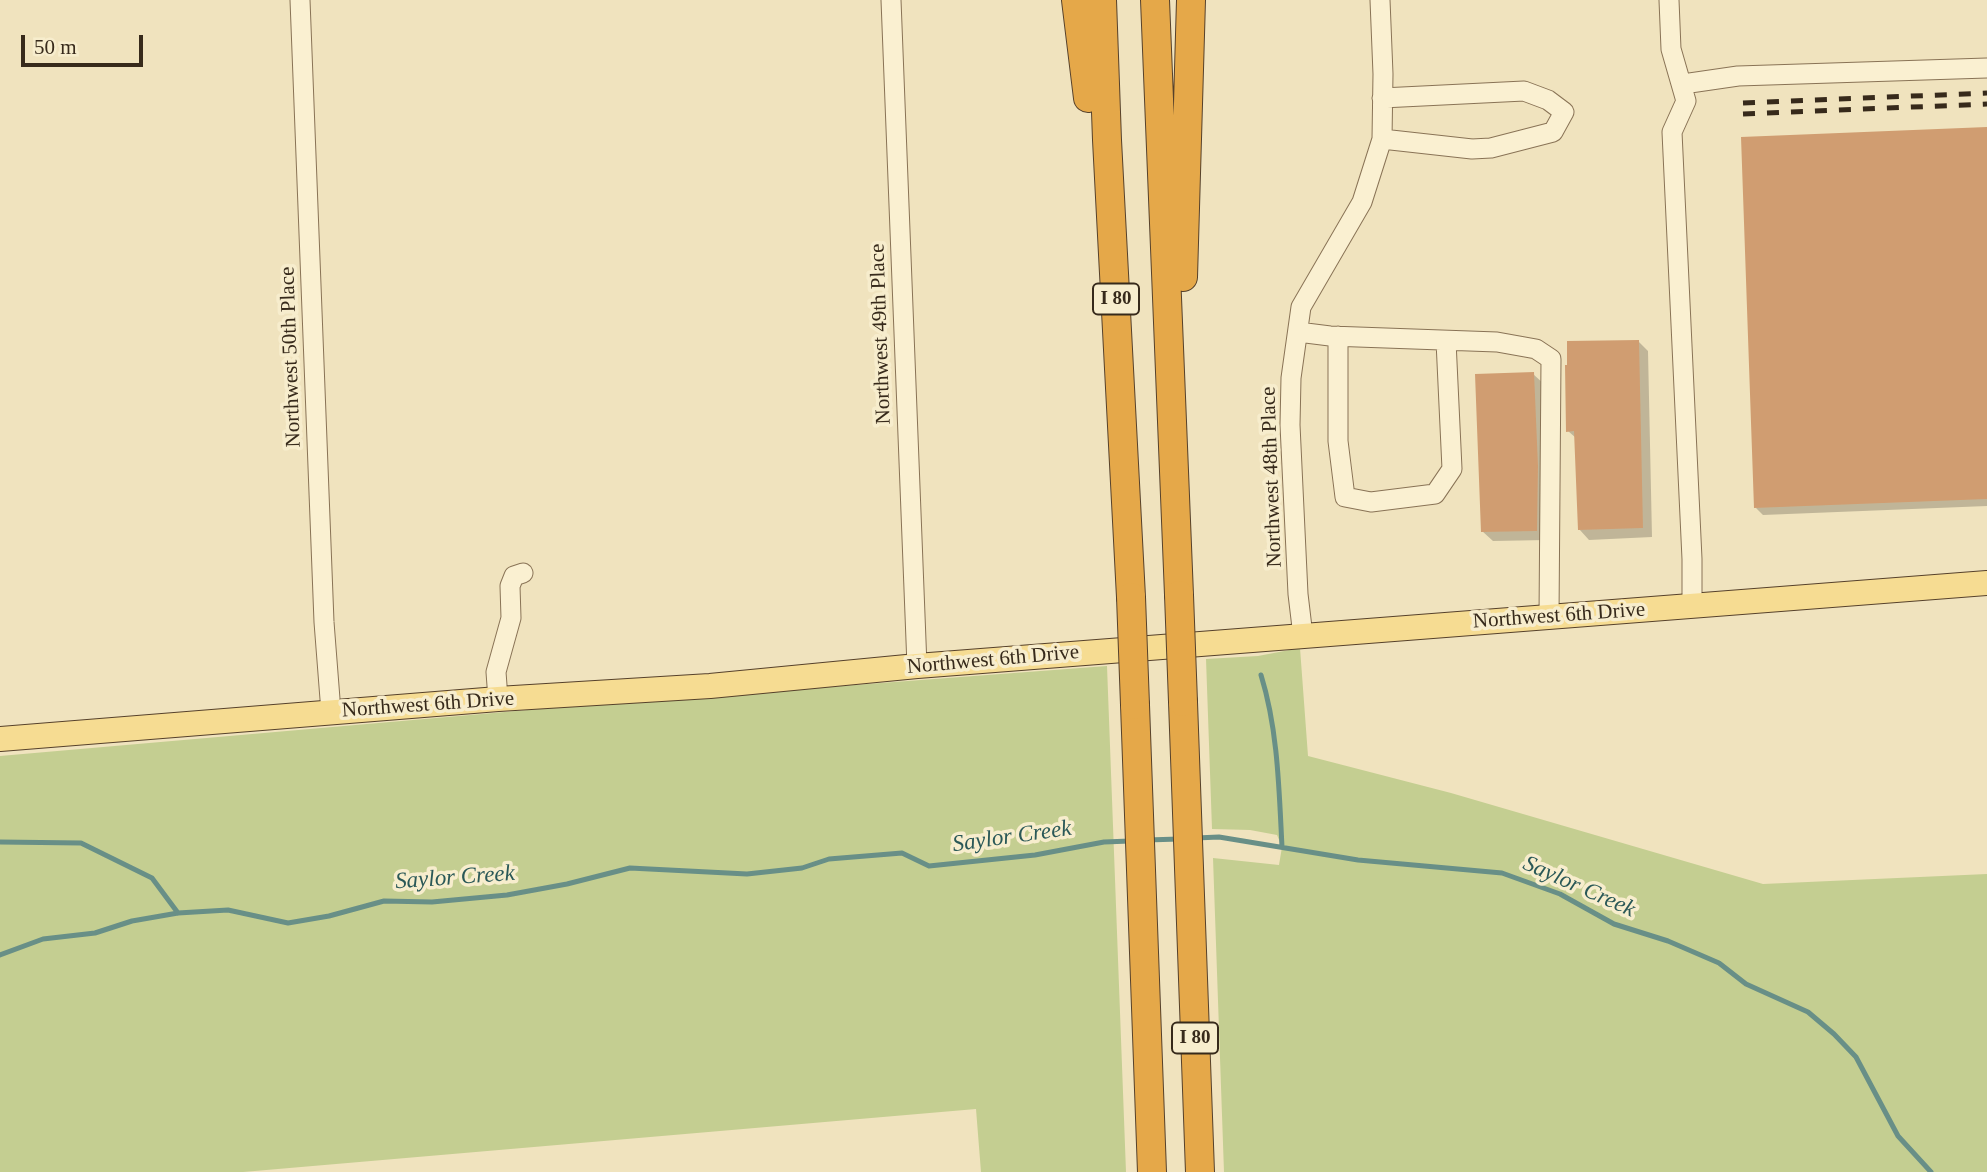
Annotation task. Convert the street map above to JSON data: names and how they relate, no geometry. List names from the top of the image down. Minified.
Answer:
{"streets":{"highway":["I 80"],"main road":["Northwest 6th Drive"],"street":["Northwest 49th Place","Northwest 50th Place","Northwest 48th Place"]},"crossings":[["Northwest 49th Place","Northwest 6th Drive"],["Northwest 50th Place","Northwest 6th Drive"],["Northwest 48th Place","Northwest 6th Drive"]],"water":["Saylor Creek"],"scale_bar":"50 m"}
